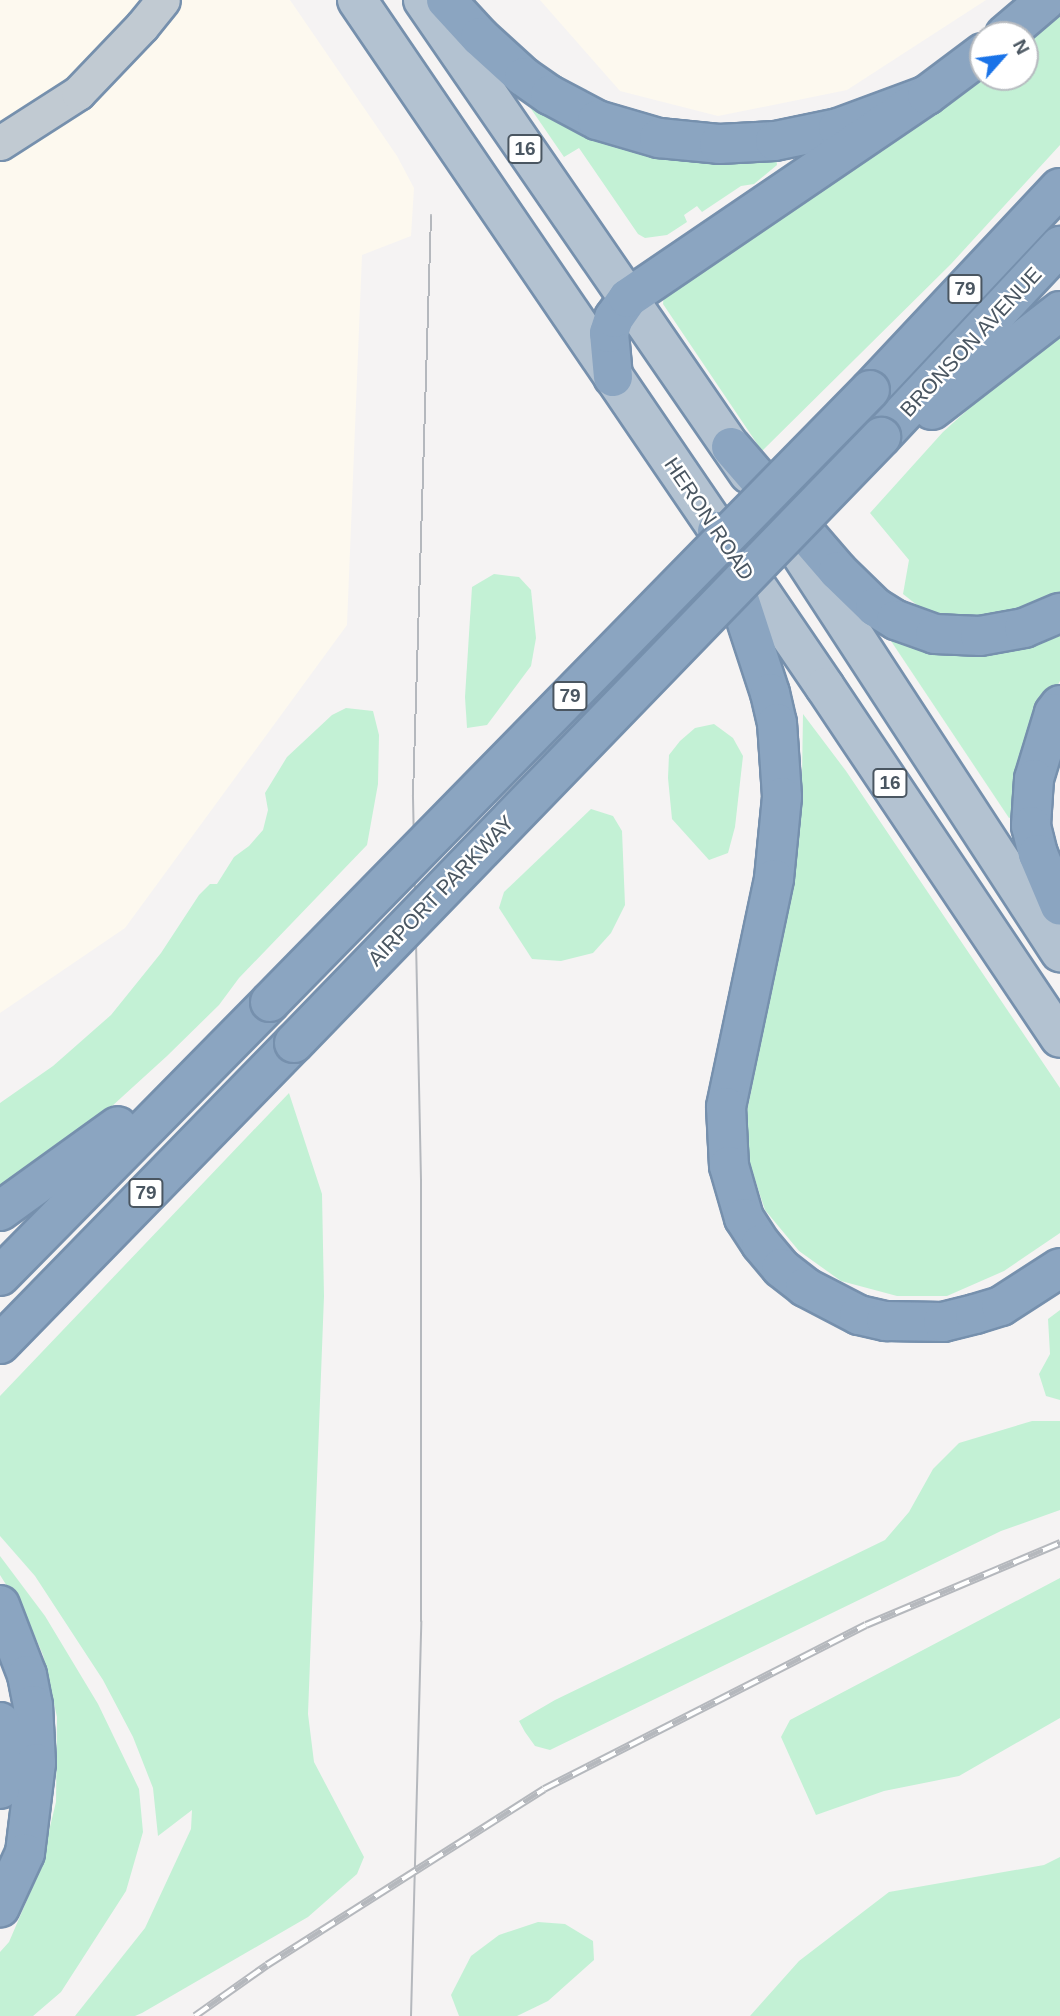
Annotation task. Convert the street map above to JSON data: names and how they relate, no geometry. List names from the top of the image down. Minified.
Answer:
{"streets":{"highway":["79","BRONSON AVENUE","AIRPORT PARKWAY"],"main road":["16","HERON ROAD"]},"crossings":[["BRONSON AVENUE","AIRPORT PARKWAY"]],"north":"top right"}
